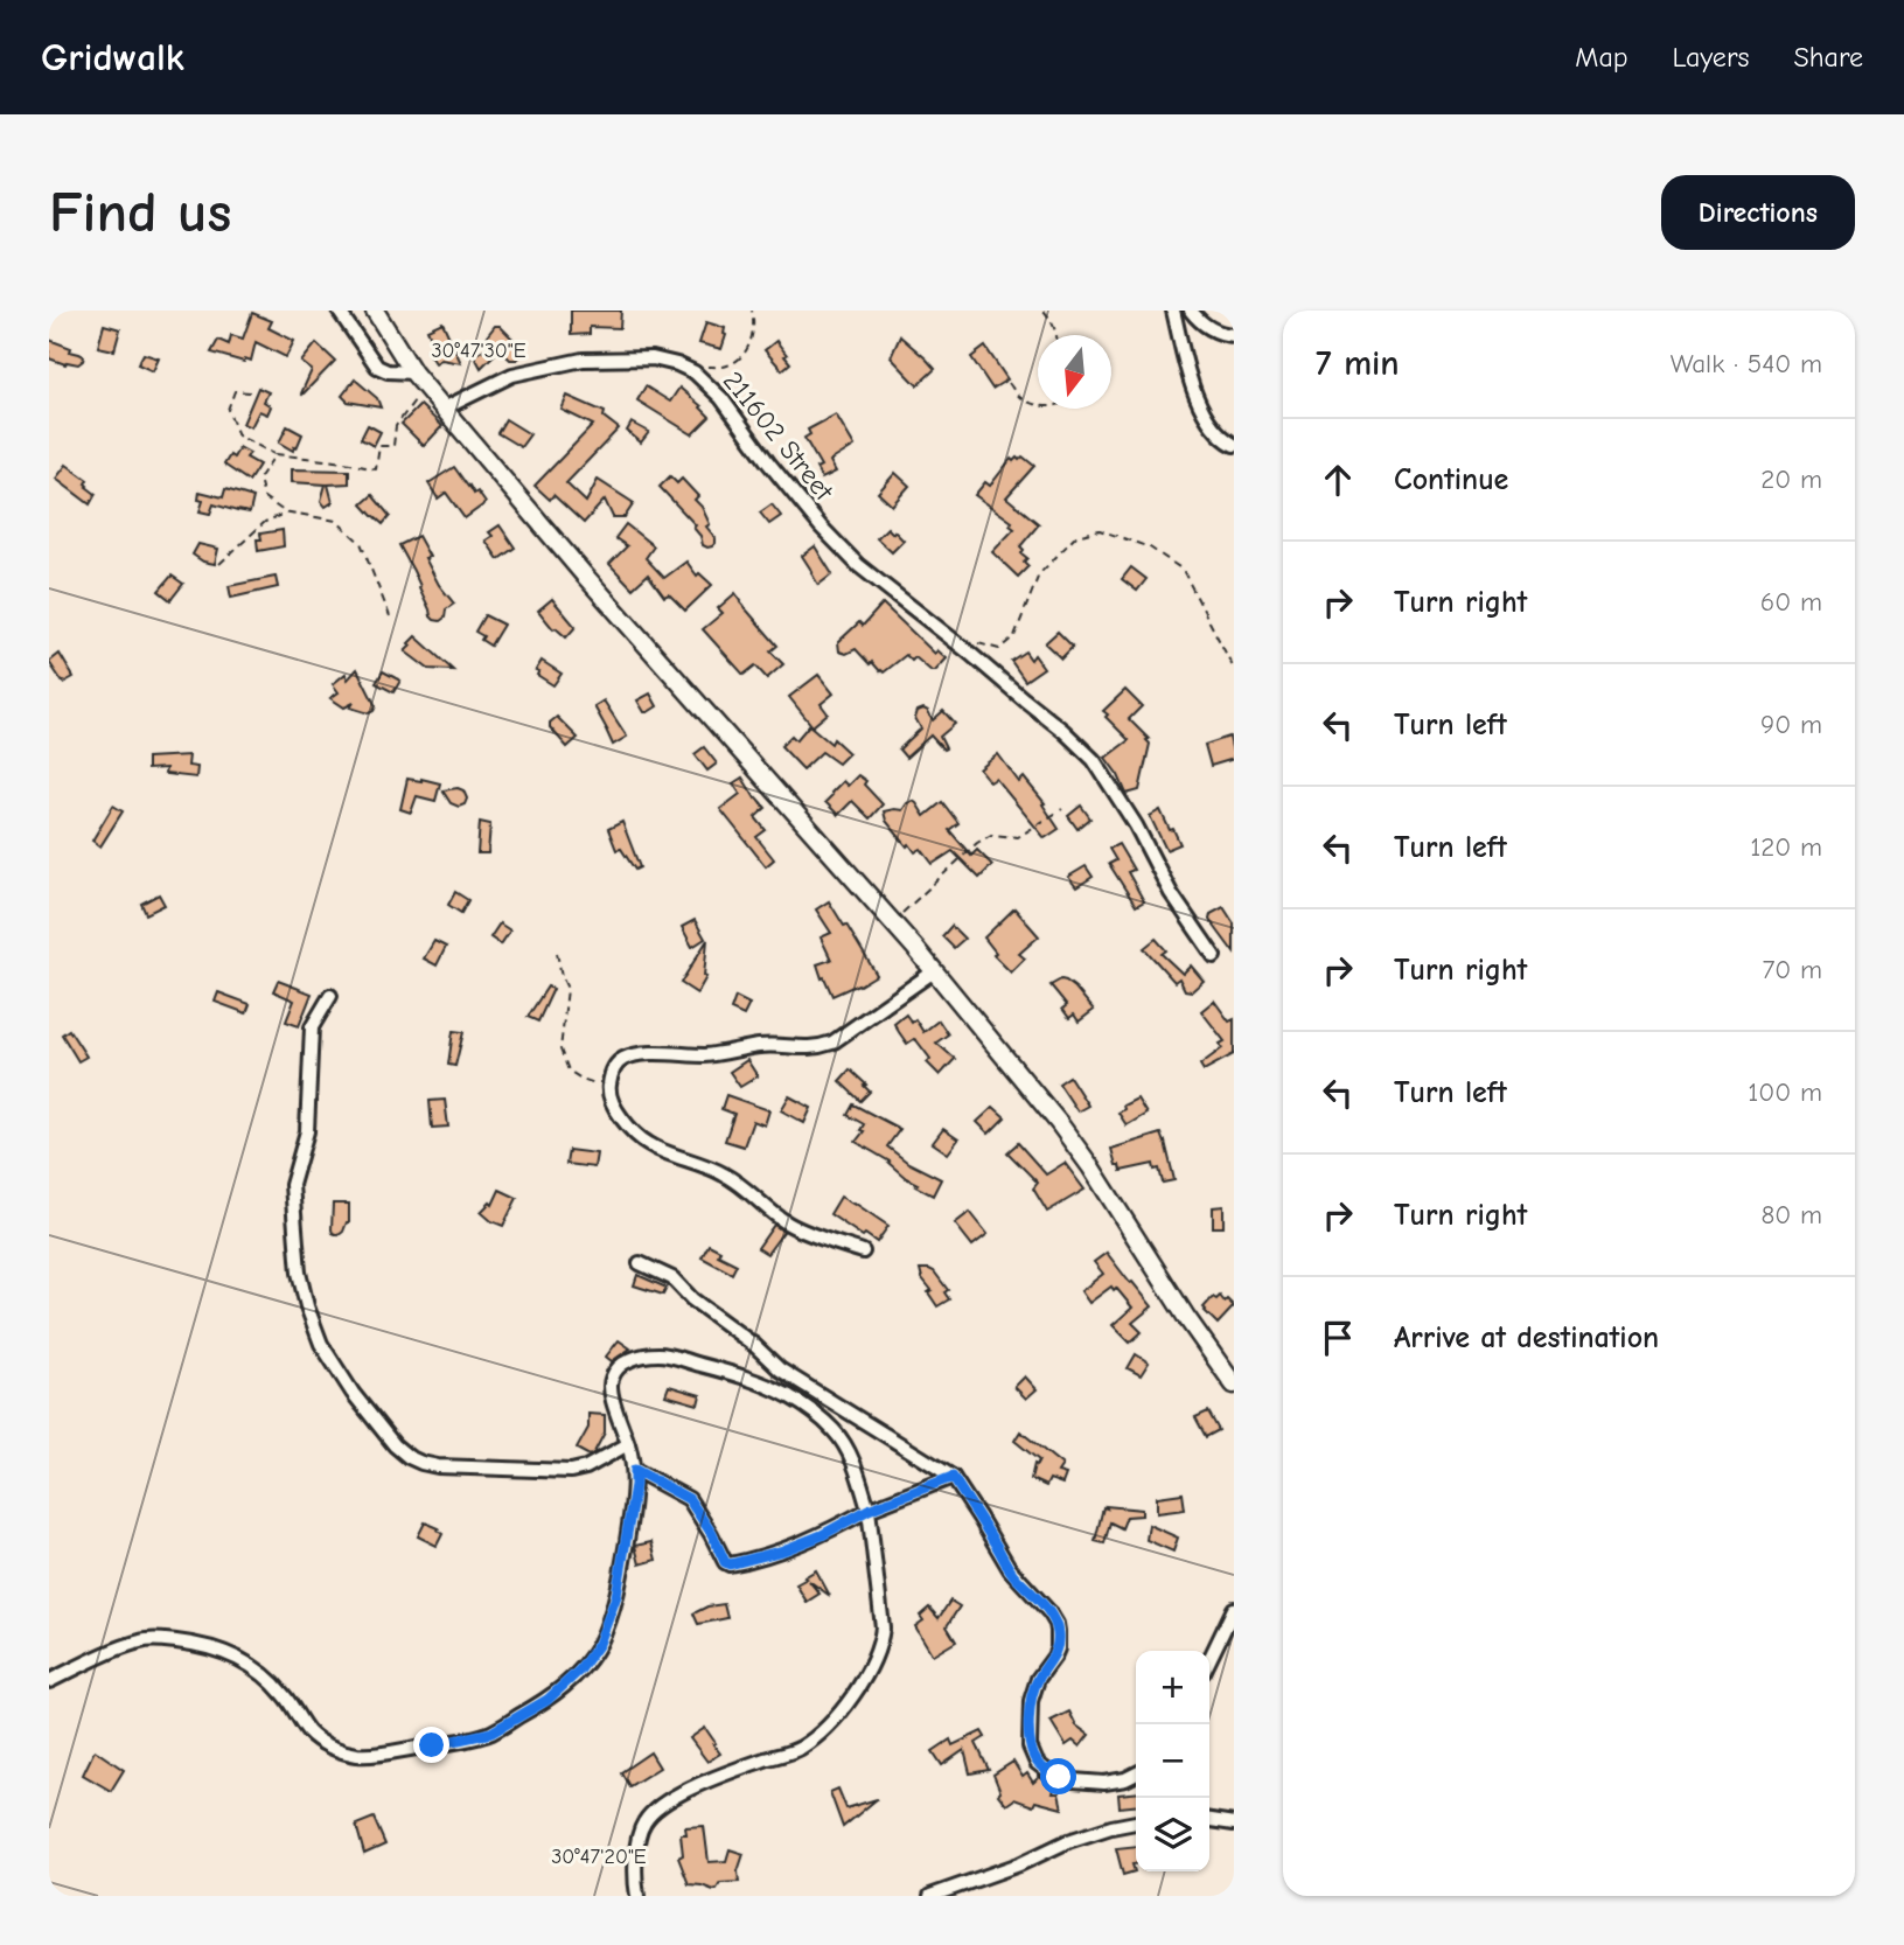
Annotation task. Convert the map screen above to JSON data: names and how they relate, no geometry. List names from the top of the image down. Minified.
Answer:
{"streets":{"street":["211602 Street"]},"north":"bottom","page":{"header":"Gridwalk","nav":["Map","Layers","Share"],"buttons":"Directions","title":"Find us","heading":["7 min","Walk · 540 m"],"list":[["Continue","20 m"],["Turn right","60 m"],["Turn left","90 m"],["Turn left","120 m"],["Turn right","70 m"],["Turn left","100 m"],["Turn right","80 m"],"Arrive at destination"],"map_buttons":["+","−"]},"coordinates":["30°47'30\"E","30°47'20\"E"]}
